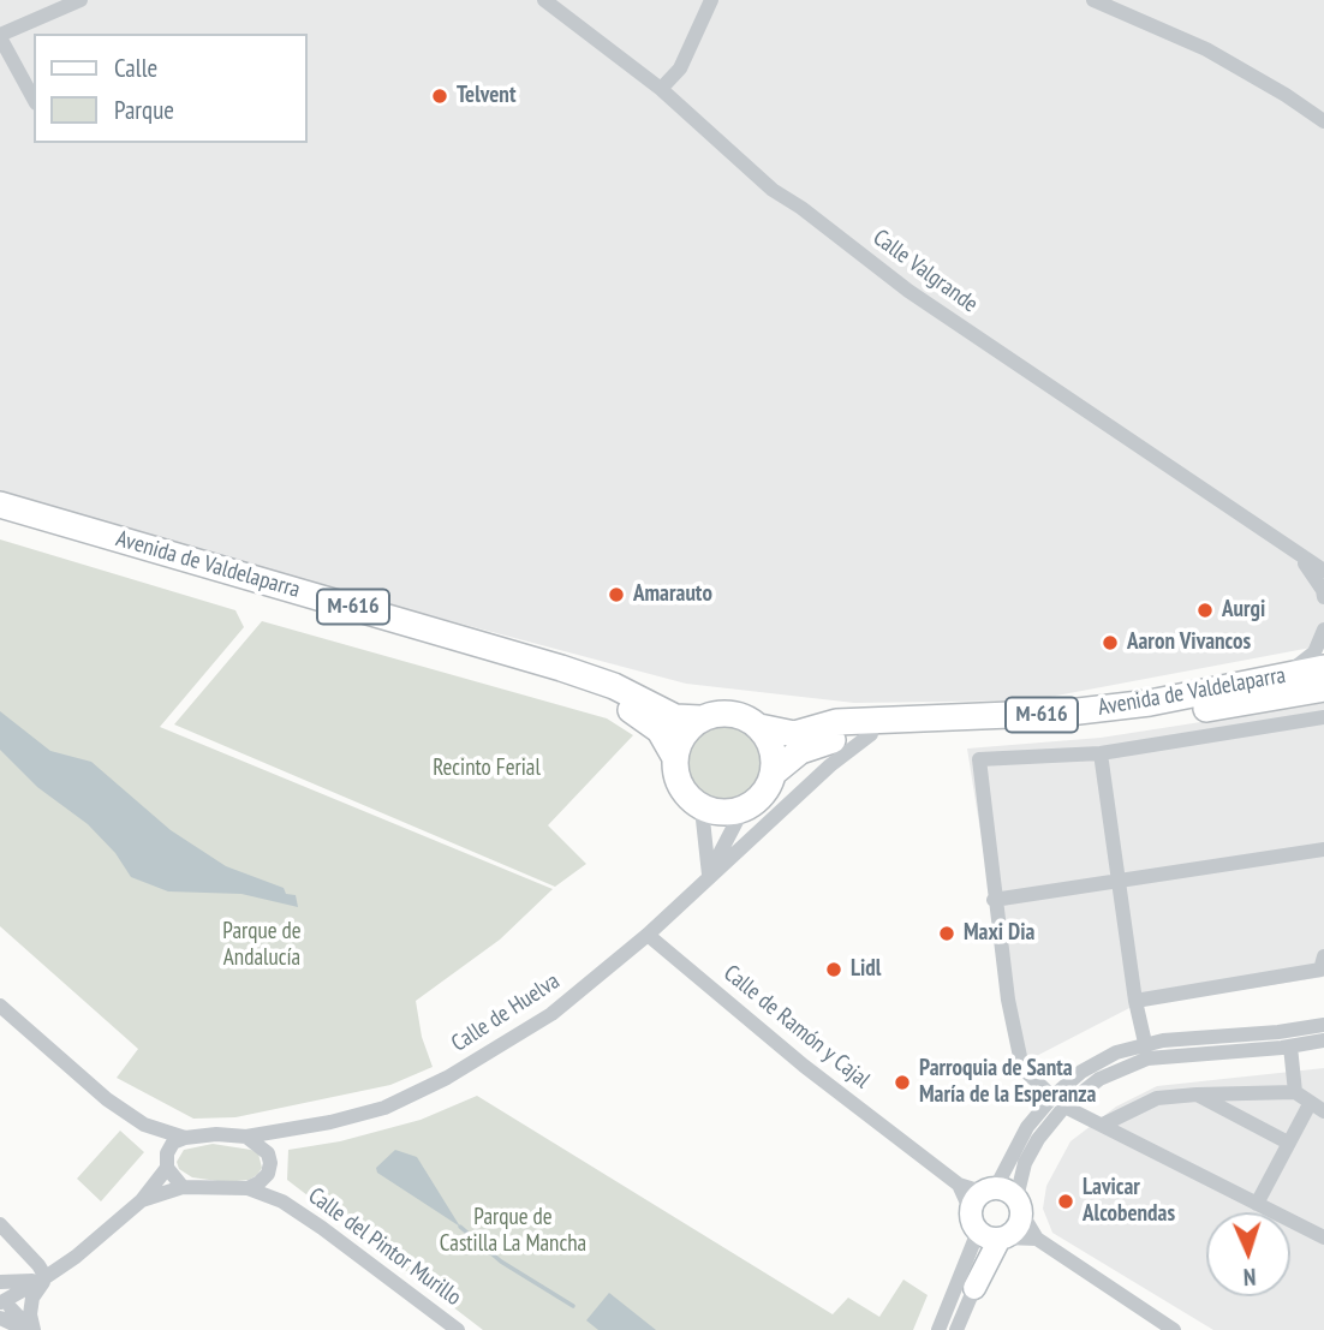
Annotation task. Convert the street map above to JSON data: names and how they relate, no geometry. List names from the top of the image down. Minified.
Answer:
{"streets":{"highway":["Avenida de Valdelaparra","M-616"],"street":["Calle Valgrande","Calle de Huelva","Calle de Ramón y Cajal","Calle del Pintor Murillo"]},"crossings":[["Avenida de Valdelaparra","M-616"],["Avenida de Valdelaparra","Calle de Huelva"],["Calle de Huelva","Calle de Ramón y Cajal"]],"parks":["Recinto Ferial","Parque de Andalucía","Parque de Castilla La Mancha"],"places":["Telvent","Amarauto","Aurgi","Aaron Vivancos","Maxi Dia","Lidl","Parroquia de Santa María de la Esperanza","Lavicar Alcobendas"],"legend":["Calle","Parque"],"north":"bottom"}
